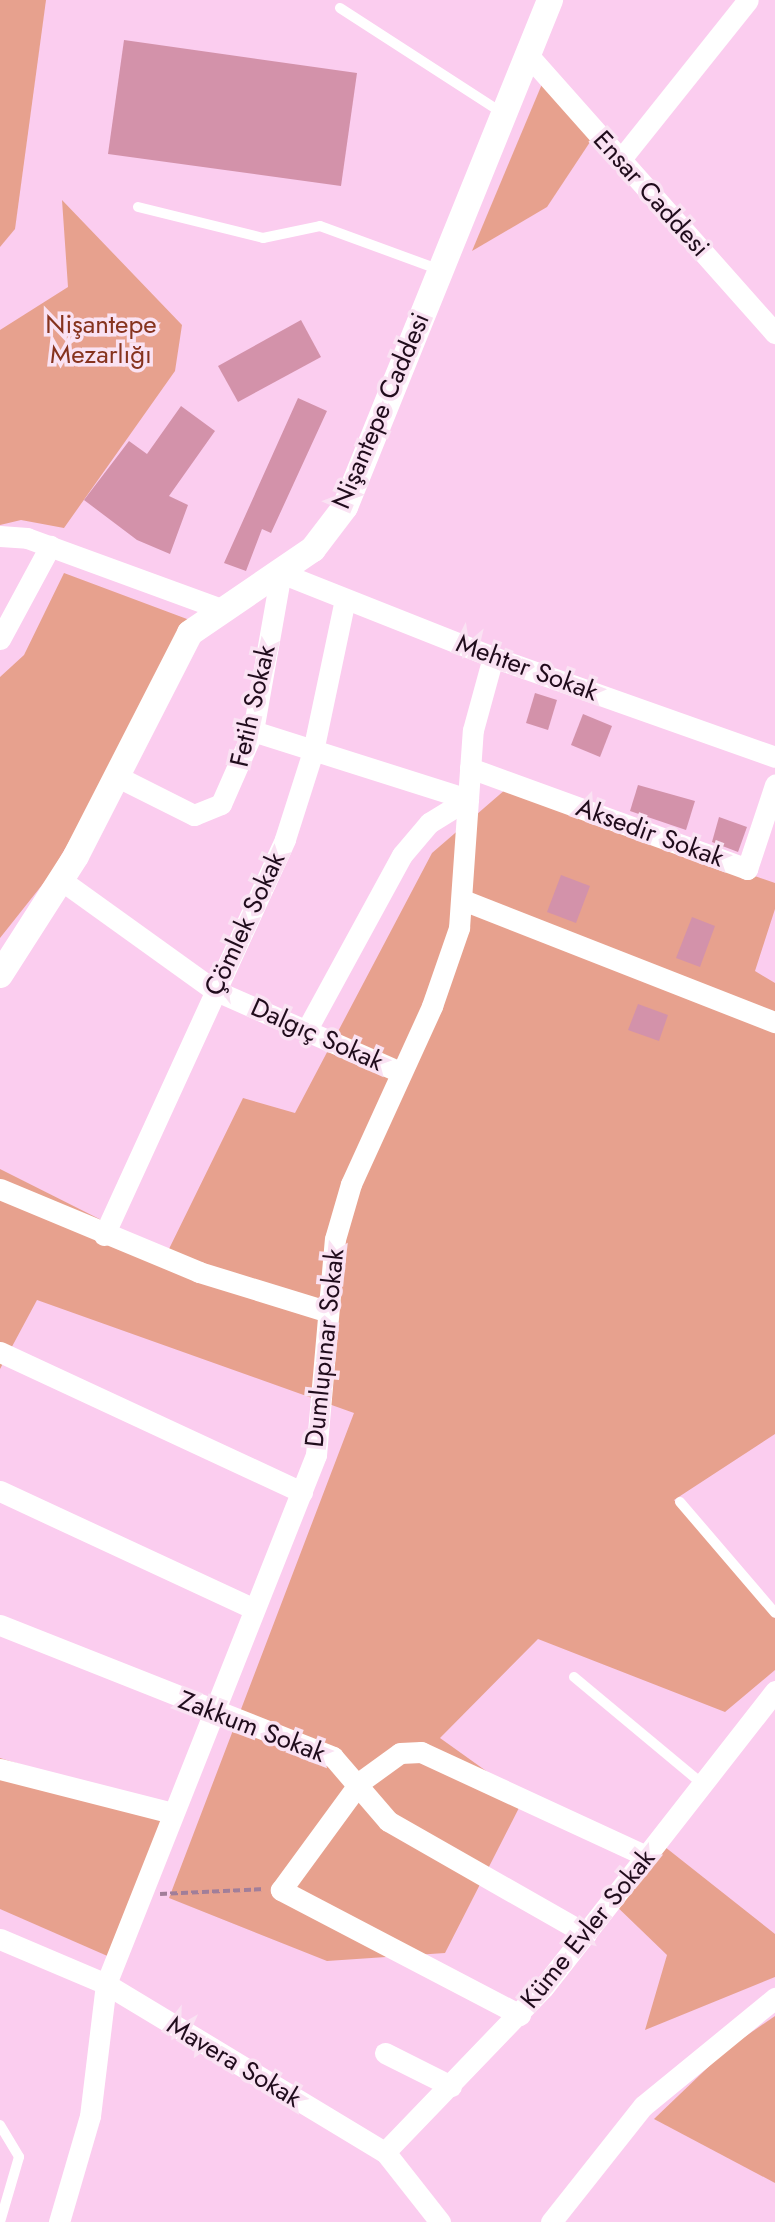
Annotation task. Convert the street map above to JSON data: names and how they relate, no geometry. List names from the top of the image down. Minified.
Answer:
{"streets":{"street":["Ensar Caddesi","Nişantepe Caddesi","Mehter Sokak","Fetih Sokak","Aksedir Sokak","Çömlek Sokak","Dalgıç Sokak","Dumlupınar Sokak","Zakkum Sokak","Küme Evler Sokak","Mavera Sokak"]},"crossings":[["Ensar Caddesi","Nişantepe Caddesi"],["Nişantepe Caddesi","Mehter Sokak"],["Nişantepe Caddesi","Fetih Sokak"],["Nişantepe Caddesi","Dalgıç Sokak"],["Mehter Sokak","Fetih Sokak"],["Mehter Sokak","Çömlek Sokak"],["Mehter Sokak","Dumlupınar Sokak"],["Aksedir Sokak","Dumlupınar Sokak"],["Çömlek Sokak","Dalgıç Sokak"],["Dalgıç Sokak","Dumlupınar Sokak"],["Dumlupınar Sokak","Zakkum Sokak"],["Dumlupınar Sokak","Mavera Sokak"],["Zakkum Sokak","Küme Evler Sokak"],["Küme Evler Sokak","Mavera Sokak"]],"parks":["Nişantepe Mezarlığı"]}
